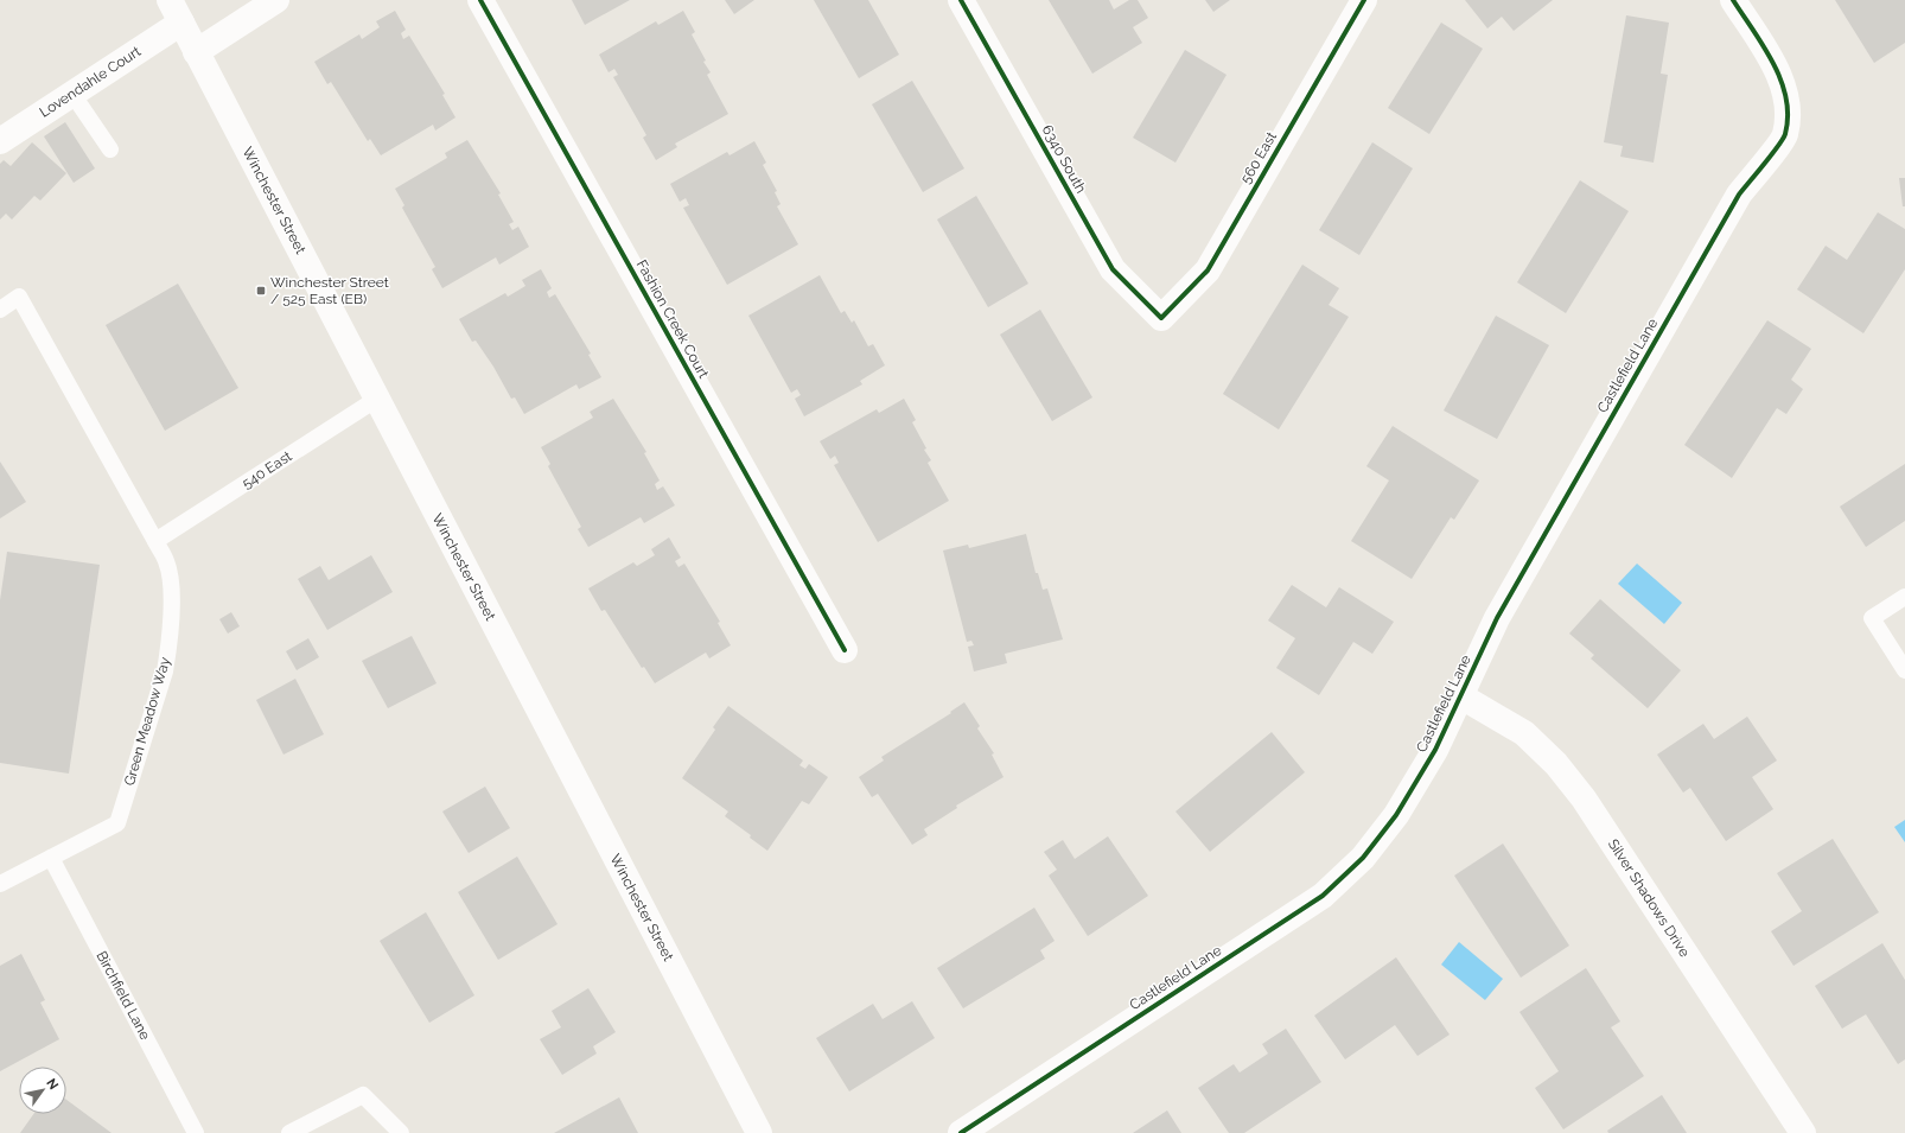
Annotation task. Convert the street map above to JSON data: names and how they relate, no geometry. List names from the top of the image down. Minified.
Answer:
{"streets":{"street":["Lovendahle Court","560 East","6340 South","Winchester Street","Fashion Creek Court","Castlefield Lane","Silver Shadows Drive"],"lane":["540 East","Green Meadow Way","Birchfield Lane"]},"crossings":[["Lovendahle Court","Winchester Street"],["560 East","6340 South"],["Winchester Street","540 East"],["Castlefield Lane","Silver Shadows Drive"],["540 East","Green Meadow Way"],["Green Meadow Way","Birchfield Lane"]],"places":{"transit":["Winchester Street / 525 East (EB)"]},"north":"top right"}
